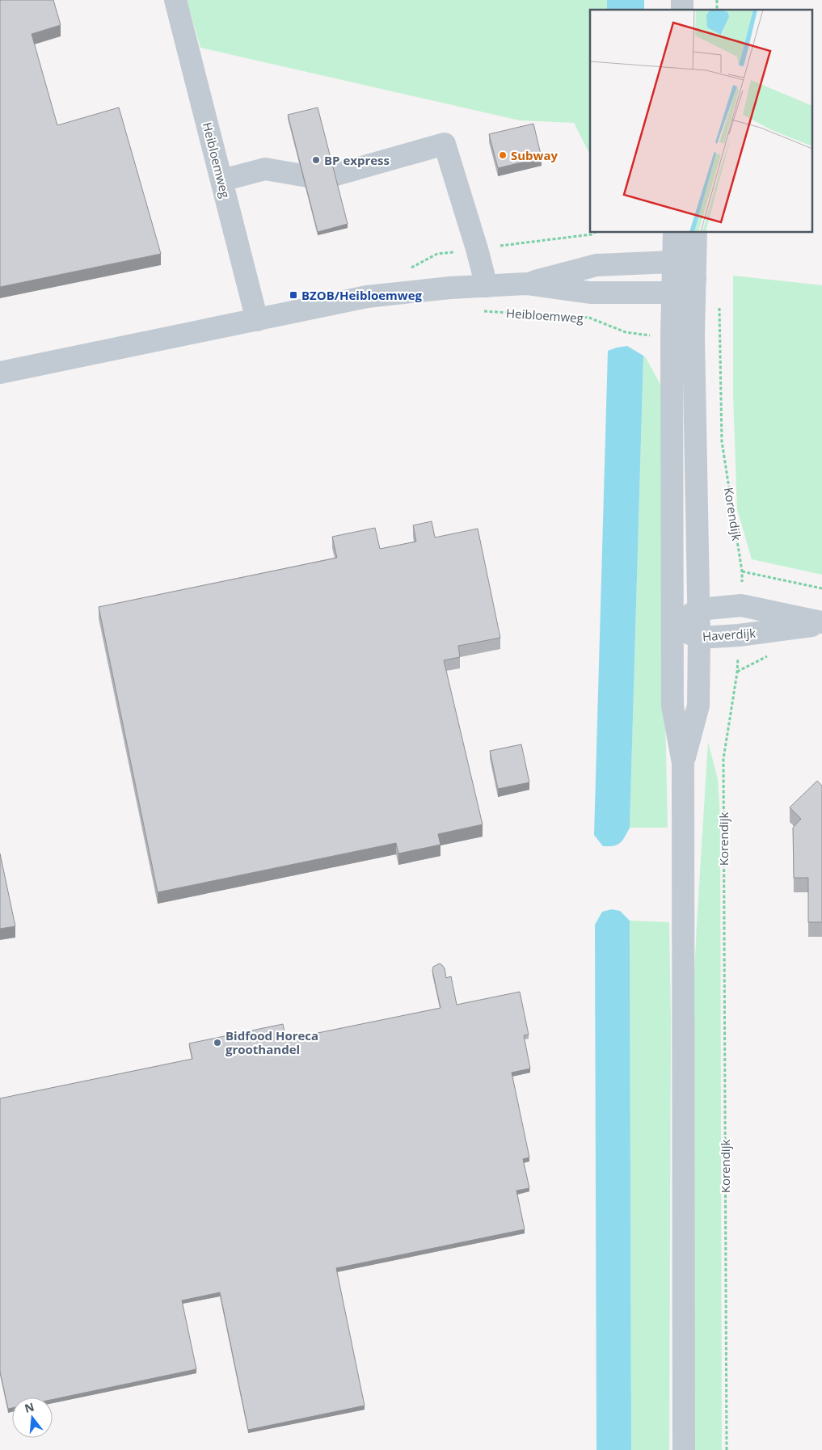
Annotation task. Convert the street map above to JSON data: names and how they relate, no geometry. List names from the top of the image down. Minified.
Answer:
{"streets":{"street":["Heibloemweg","Haverdijk"],"path":["Korendijk"]},"crossings":[["Korendijk","Haverdijk"]],"places":{"other":["Subway","BP express","Bidfood Horeca groothandel"],"transit":["BZOB/Heibloemweg"]},"north":"top"}
